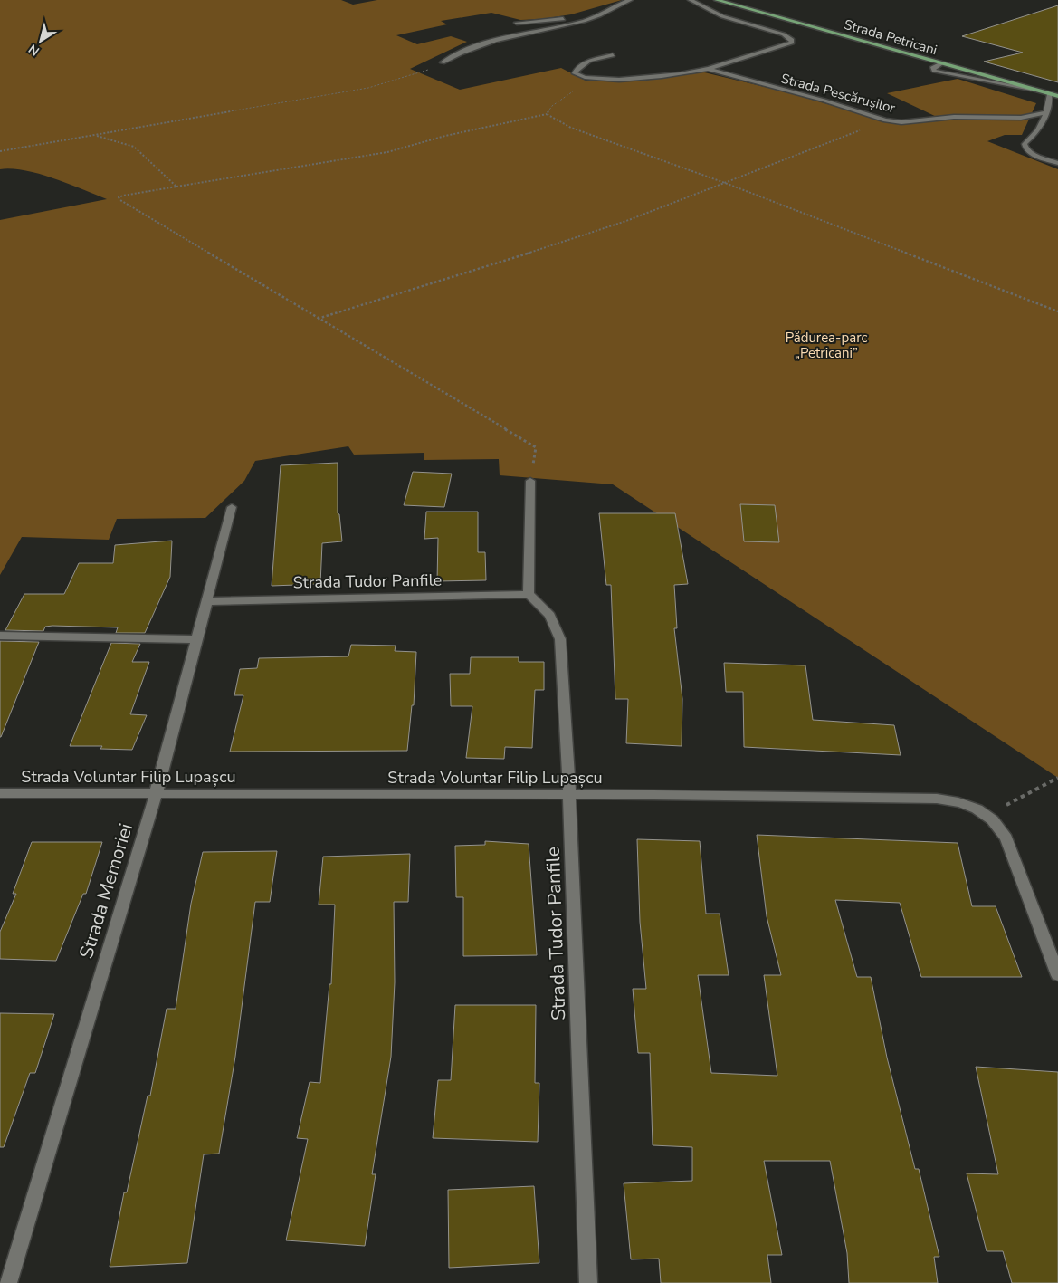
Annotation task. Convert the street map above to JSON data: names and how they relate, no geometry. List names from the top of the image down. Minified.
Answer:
{"streets":{"main road":["Strada Petricani"],"street":["Strada Pescărușilor","Strada Tudor Panfile","Strada Voluntar Filip Lupașcu","Strada Memoriei"]},"crossings":[["Strada Tudor Panfile","Strada Voluntar Filip Lupașcu"],["Strada Tudor Panfile","Strada Memoriei"],["Strada Voluntar Filip Lupașcu","Strada Memoriei"]],"parks":["Pădurea-parc „Petricani”"],"north":"bottom left"}
